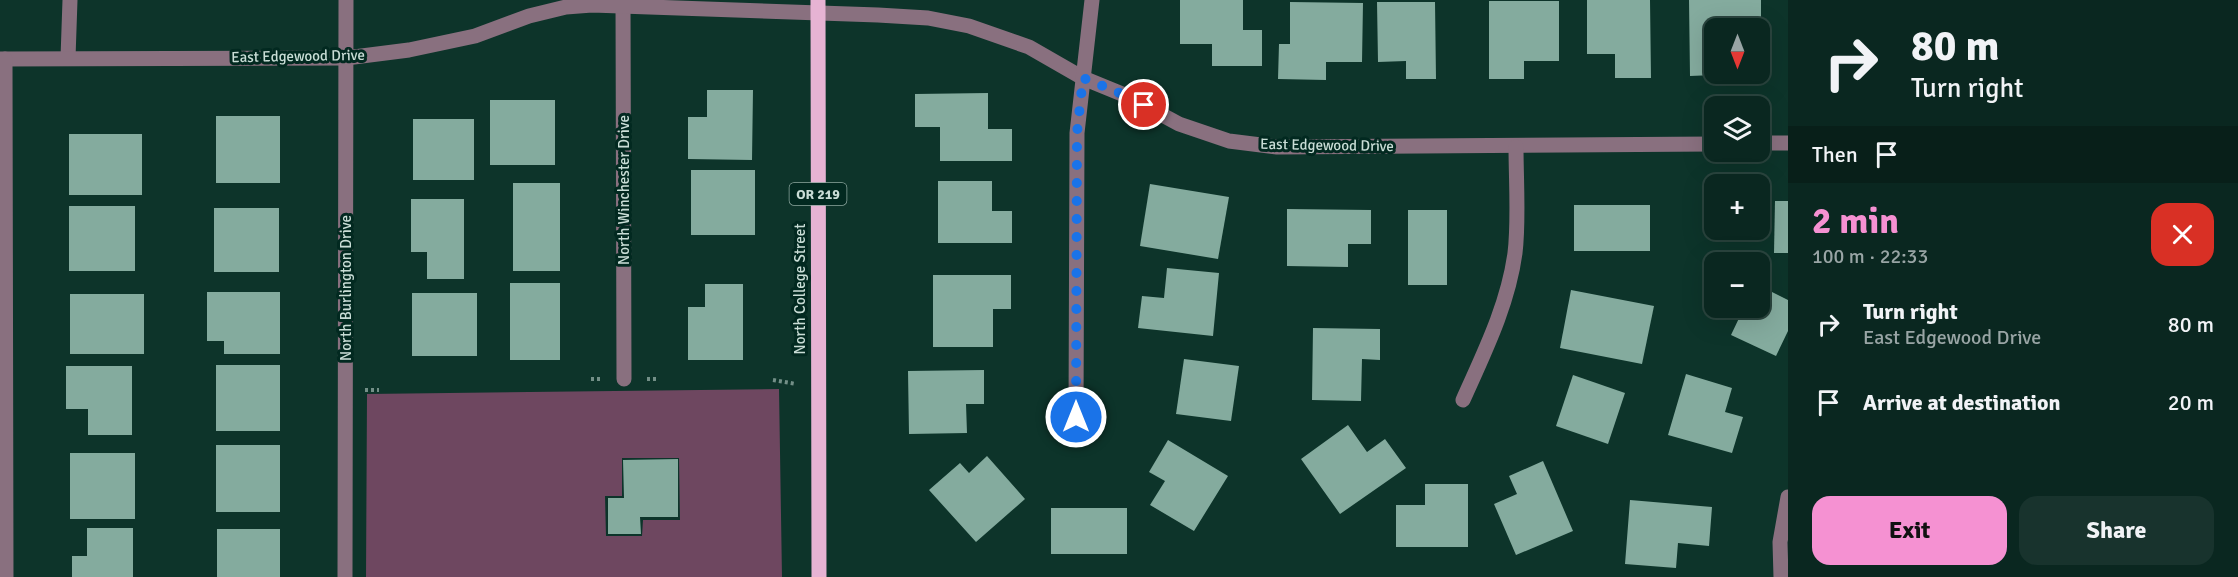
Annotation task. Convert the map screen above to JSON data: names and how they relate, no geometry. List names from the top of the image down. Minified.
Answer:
{"streets":{"main road":["OR 219","North College Street"],"street":["East Edgewood Drive","North Winchester Drive","North Burlington Drive"]},"crossings":[["East Edgewood Drive","North Winchester Drive"],["East Edgewood Drive","North Burlington Drive"],["East Edgewood Drive","North College Street"]],"north":"bottom","page":{"turn":["80 m","Turn right"],"map_buttons":["+","−"],"then":"Then","heading":["2 min","100 m · 22:33"],"list":[{"name":"Turn right","note":"East Edgewood Drive","value":"80 m"},{"name":"Arrive at destination","value":"20 m"}],"buttons":["Exit","Share"]}}
